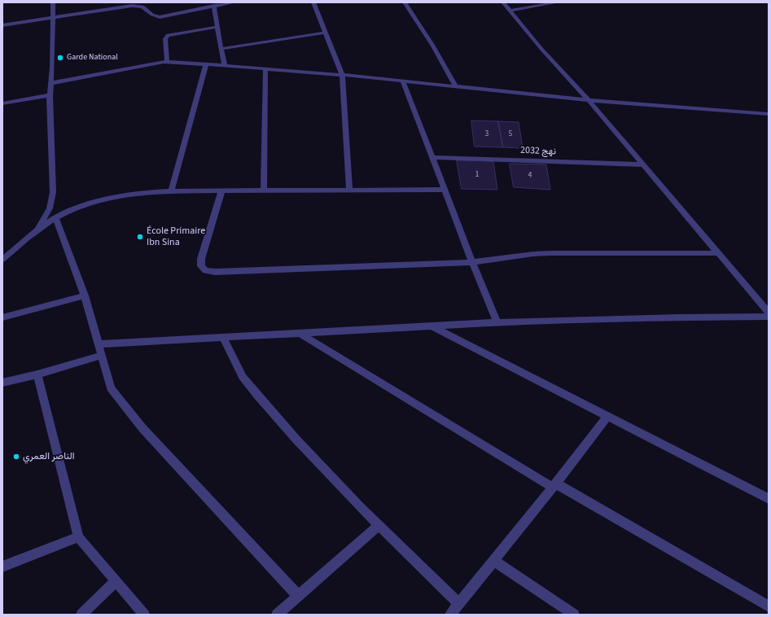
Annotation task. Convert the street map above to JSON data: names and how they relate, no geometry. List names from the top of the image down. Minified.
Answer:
{"streets":{"street":["نهج 2032"]},"places":["Garde National","École Primaire Ibn Sina","الناصر العمري"],"house_numbers":["3","5","1","4"]}
